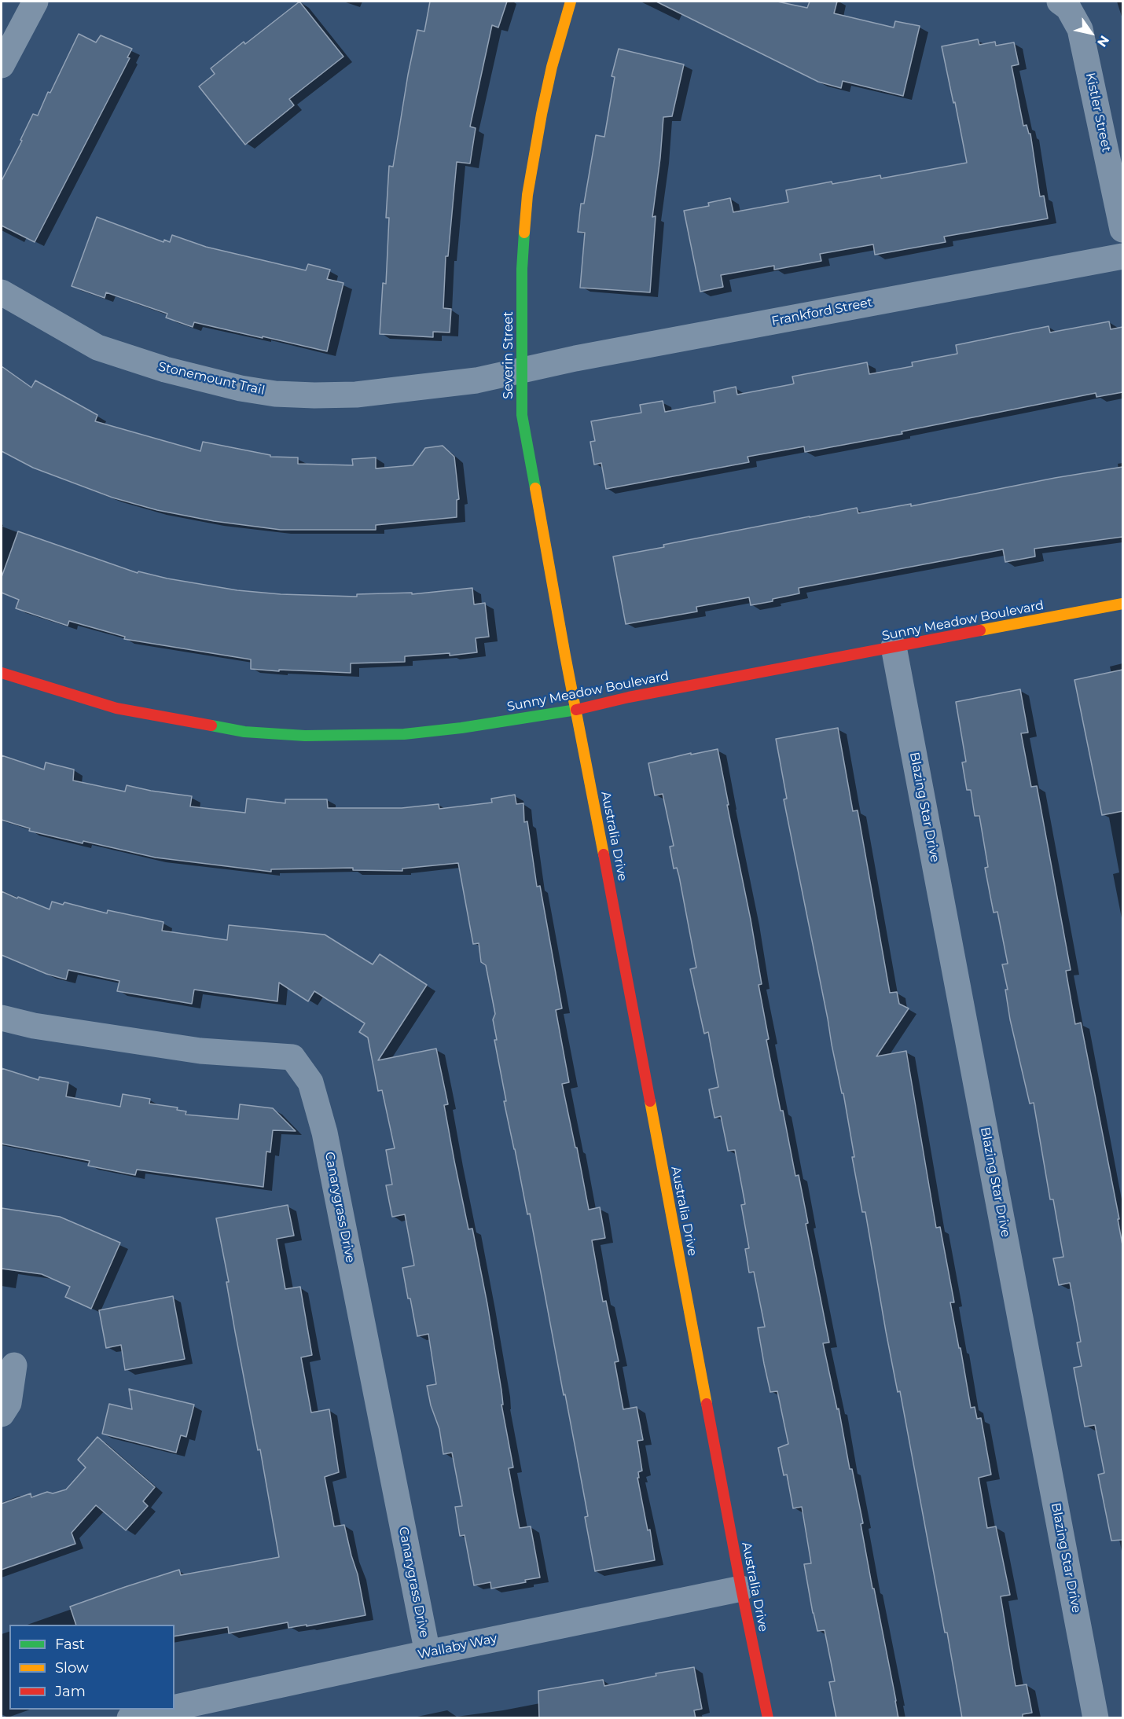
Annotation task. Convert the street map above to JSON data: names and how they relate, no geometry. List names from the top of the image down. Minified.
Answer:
{"streets":{"street":["Kistler Street","Frankford Street","Severin Street","Stonemount Trail","Sunny Meadow Boulevard","Blazing Star Drive","Australia Drive","Canarygrass Drive","Wallaby Way"]},"crossings":[["Frankford Street","Severin Street"],["Frankford Street","Stonemount Trail"],["Severin Street","Stonemount Trail"],["Severin Street","Sunny Meadow Boulevard"],["Severin Street","Australia Drive"],["Sunny Meadow Boulevard","Blazing Star Drive"],["Sunny Meadow Boulevard","Australia Drive"],["Australia Drive","Wallaby Way"],["Canarygrass Drive","Wallaby Way"]],"legend":["Fast","Slow","Jam"],"north":"bottom right"}
